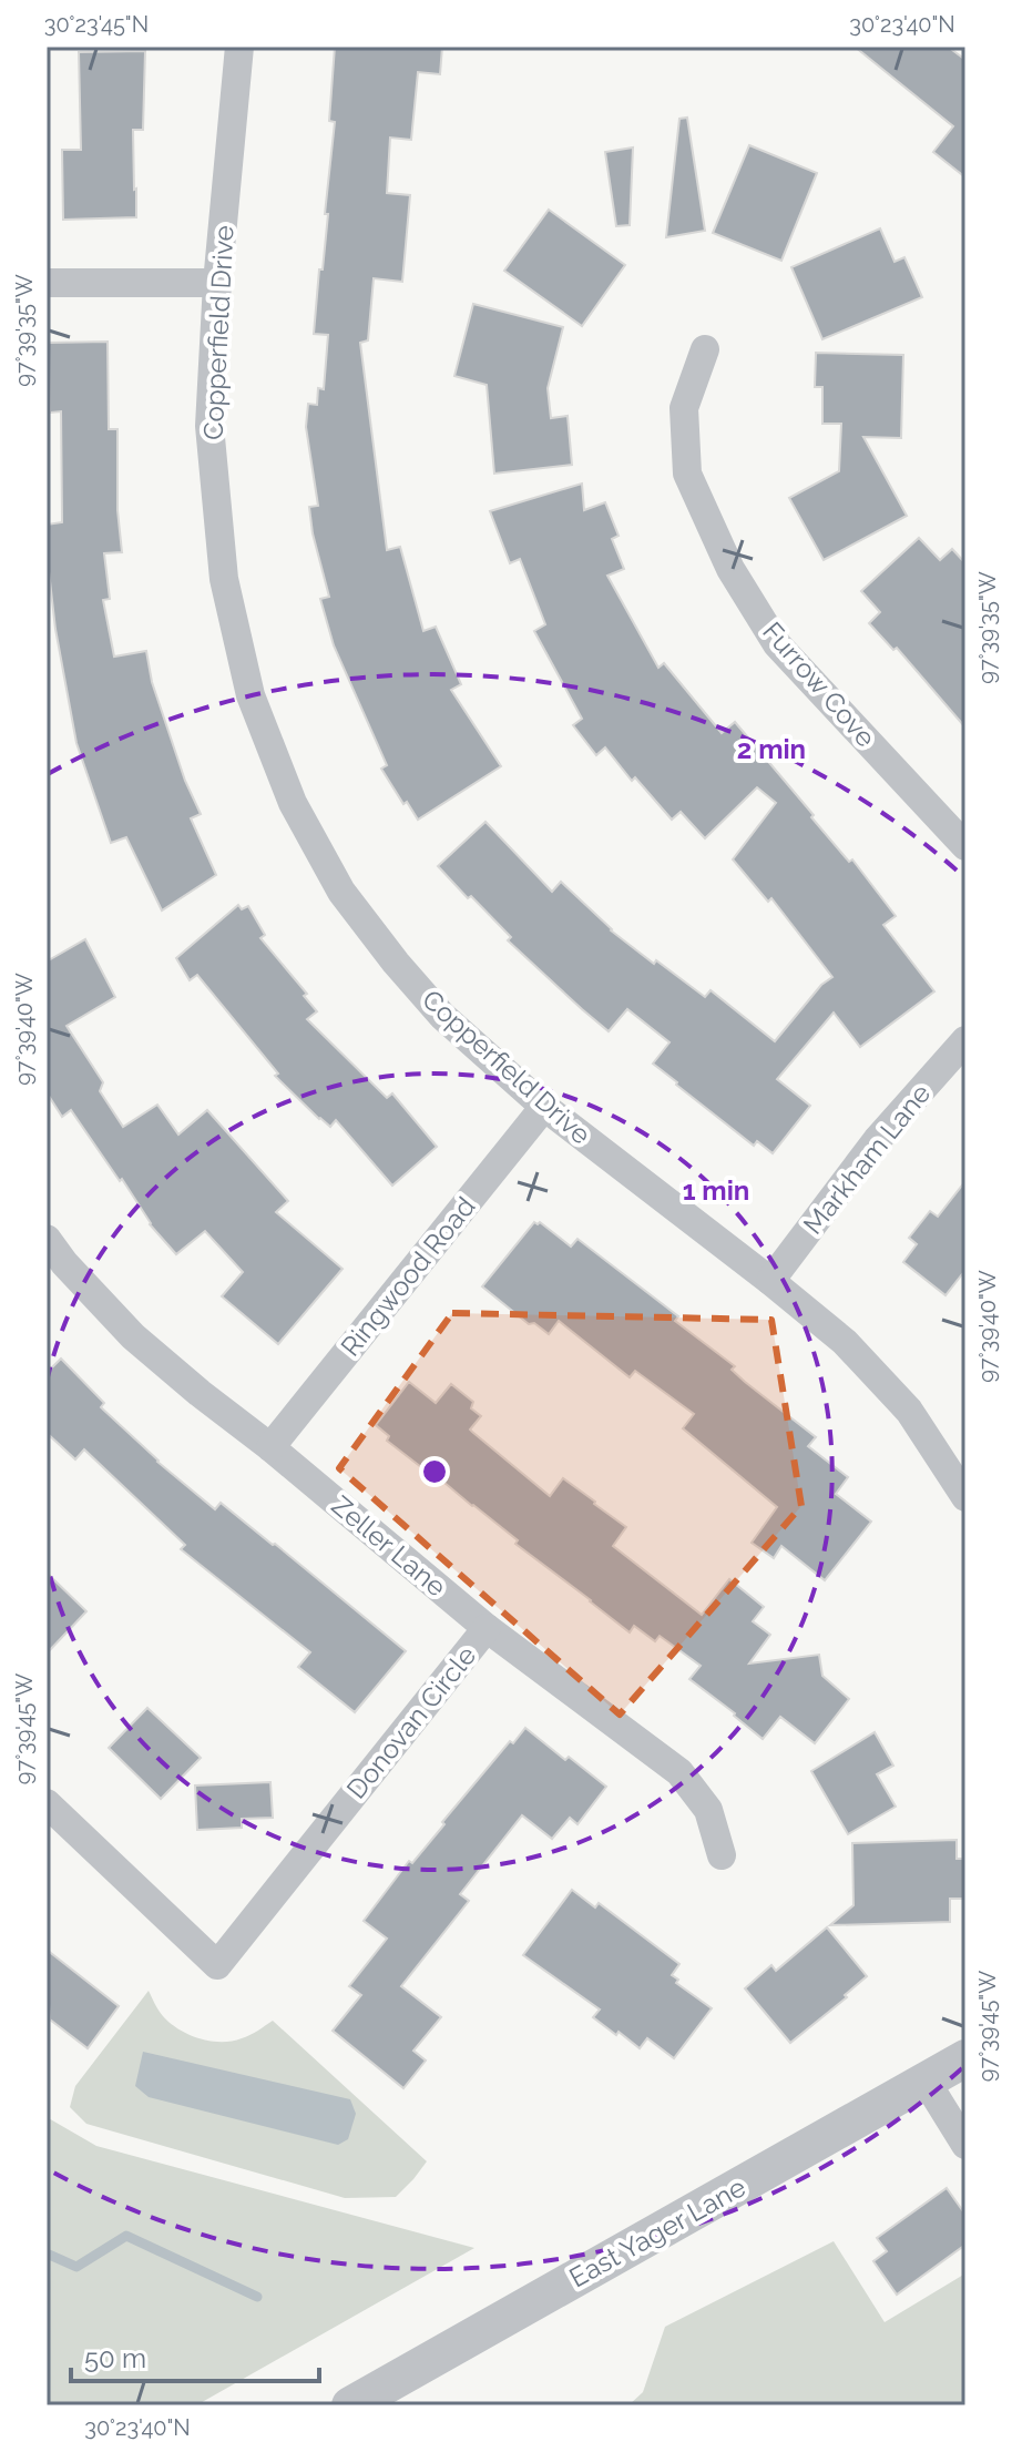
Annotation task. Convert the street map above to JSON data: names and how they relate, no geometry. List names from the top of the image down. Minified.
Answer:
{"streets":{"street":["Copperfield Drive","Furrow Cove","Markham Lane","Ringwood Road","Zeller Lane","Donovan Circle","East Yager Lane"]},"crossings":[["Copperfield Drive","Markham Lane"],["Copperfield Drive","Ringwood Road"],["Ringwood Road","Zeller Lane"],["Zeller Lane","Donovan Circle"]],"scale_bar":"50 m","coordinates":["30°23'45\"N","30°23'40\"N","97°39'35\"W","97°39'40\"W","97°39'45\"W"],"rings":["2 min","1 min"]}
